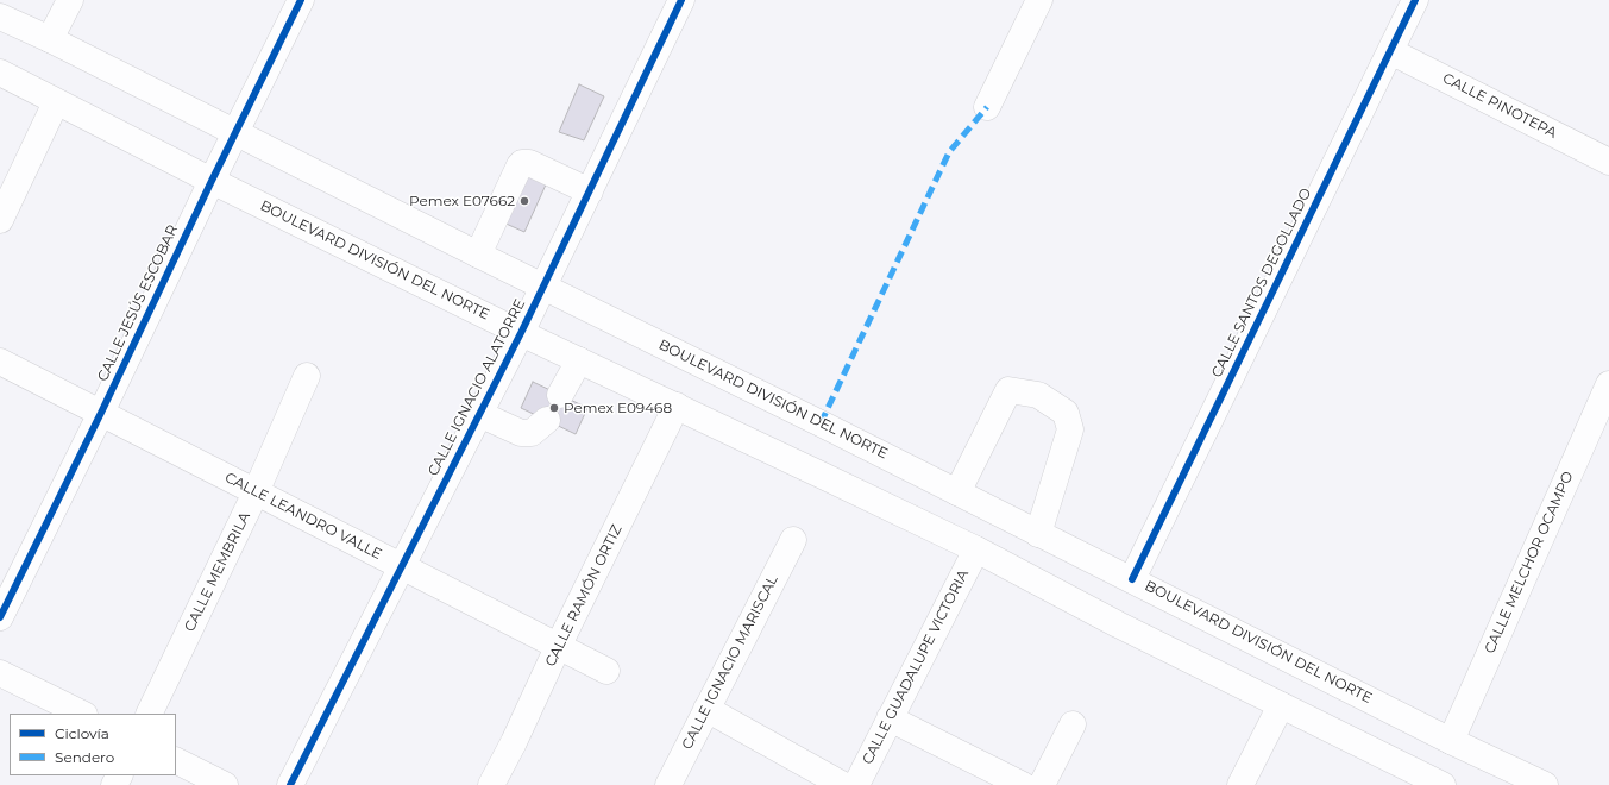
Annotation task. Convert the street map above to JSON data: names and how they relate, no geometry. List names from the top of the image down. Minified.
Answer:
{"streets":{"street":["CALLE PINOTEPA","BOULEVARD DIVISIÓN DEL NORTE","CALLE SANTOS DEGOLLADO","CALLE JESÚS ESCOBAR","CALLE IGNACIO ALATORRE","CALLE LEANDRO VALLE","CALLE MELCHOR OCAMPO","CALLE MEMBRILA","CALLE RAMÓN ORTIZ","CALLE IGNACIO MARISCAL","CALLE GUADALUPE VICTORIA"]},"crossings":[["CALLE PINOTEPA","CALLE SANTOS DEGOLLADO"],["BOULEVARD DIVISIÓN DEL NORTE","CALLE SANTOS DEGOLLADO"],["BOULEVARD DIVISIÓN DEL NORTE","CALLE JESÚS ESCOBAR"],["BOULEVARD DIVISIÓN DEL NORTE","CALLE IGNACIO ALATORRE"],["BOULEVARD DIVISIÓN DEL NORTE","CALLE MELCHOR OCAMPO"],["BOULEVARD DIVISIÓN DEL NORTE","CALLE RAMÓN ORTIZ"],["BOULEVARD DIVISIÓN DEL NORTE","CALLE GUADALUPE VICTORIA"],["CALLE JESÚS ESCOBAR","CALLE LEANDRO VALLE"],["CALLE IGNACIO ALATORRE","CALLE LEANDRO VALLE"],["CALLE LEANDRO VALLE","CALLE MEMBRILA"],["CALLE LEANDRO VALLE","CALLE RAMÓN ORTIZ"]],"places":["Pemex E07662","Pemex E09468"],"legend":["Ciclovía","Sendero"]}
